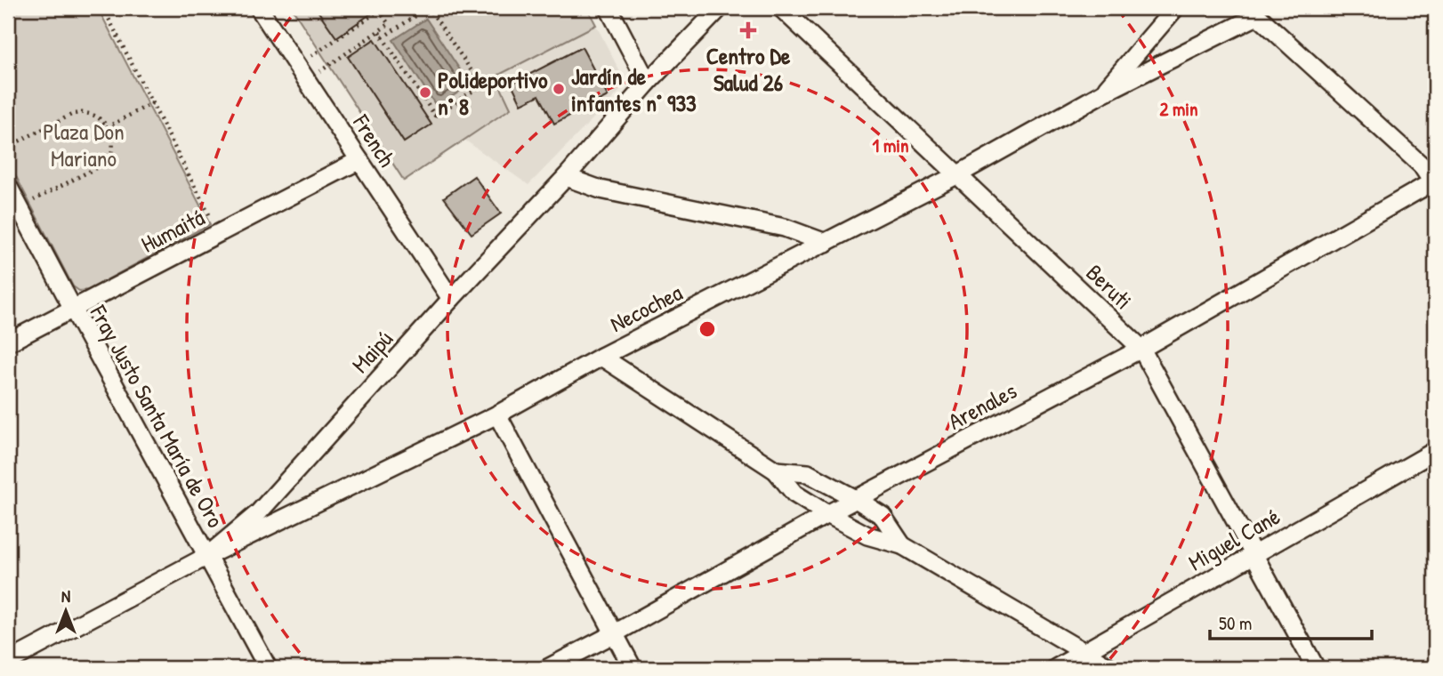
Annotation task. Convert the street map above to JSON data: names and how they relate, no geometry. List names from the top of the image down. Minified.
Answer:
{"streets":{"street":["French","Humaitá","Beruti","Necochea","Maipú","Arenales","Fray Justo Santa María de Oro","Miguel Cané"]},"crossings":[["French","Humaitá"],["French","Maipú"],["Humaitá","Fray Justo Santa María de Oro"],["Beruti","Necochea"],["Beruti","Arenales"],["Beruti","Miguel Cané"],["Necochea","Maipú"],["Necochea","Fray Justo Santa María de Oro"],["Maipú","Fray Justo Santa María de Oro"]],"parks":["Plaza Don Mariano"],"places":{"health":["Centro De Salud 26"],"other":["Jardín de infantes n° 933","Polideportivo n° 8"]},"scale_bar":"50 m","north":"top","rings":["2 min","1 min"]}
